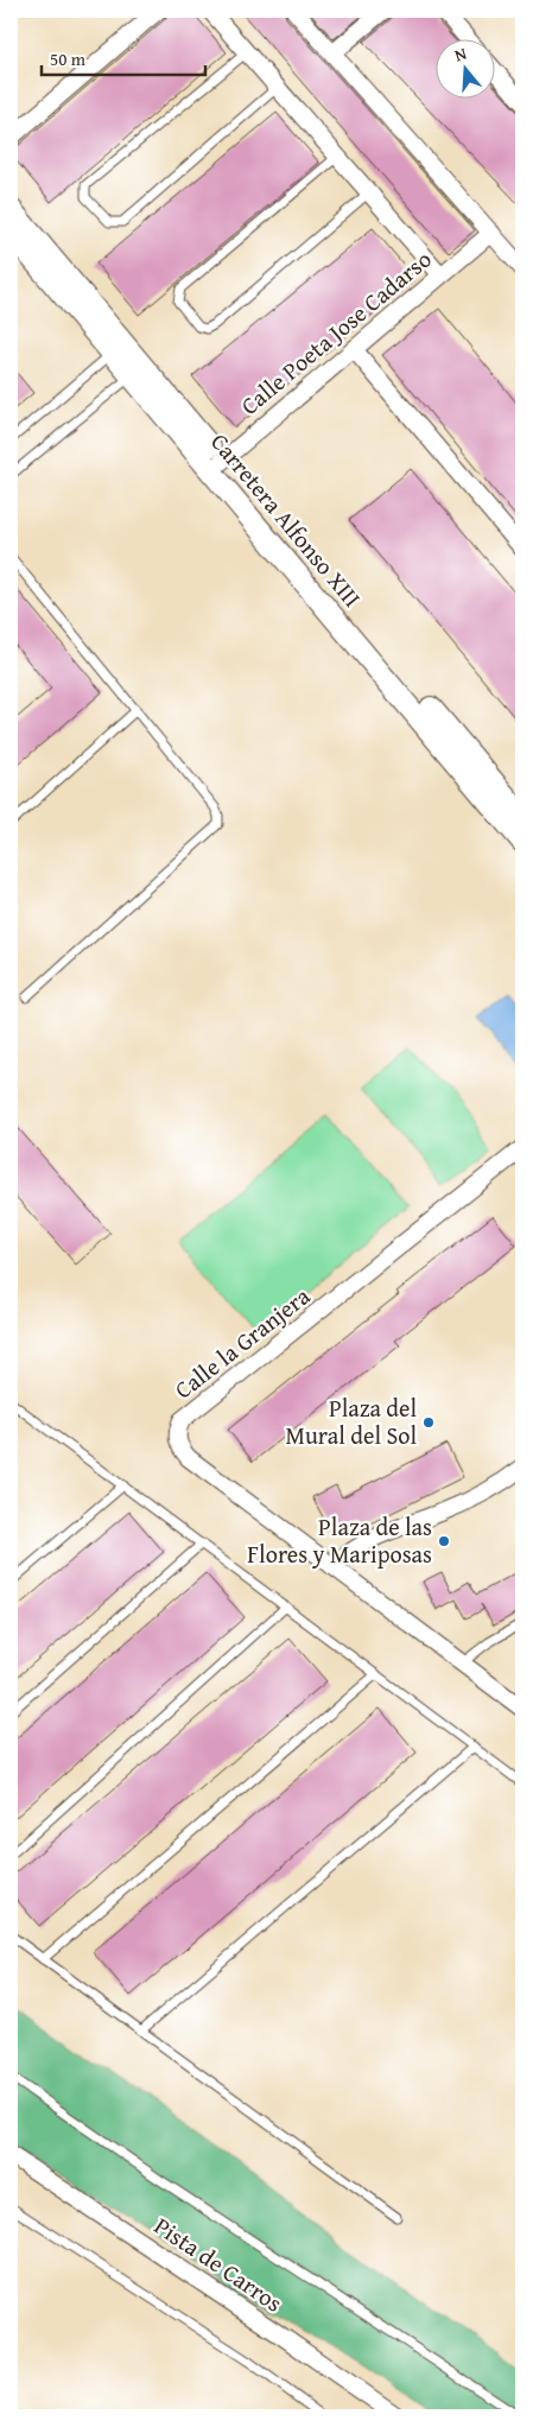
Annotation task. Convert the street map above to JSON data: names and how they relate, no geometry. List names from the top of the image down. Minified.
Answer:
{"streets":{"street":["Calle Poeta Jose Cadarso","Carretera Alfonso XIII","Calle la Granjera","Pista de Carros"]},"crossings":[["Calle Poeta Jose Cadarso","Carretera Alfonso XIII"]],"places":["Plaza del Mural del Sol","Plaza de las Flores y Mariposas"],"scale_bar":"50 m","north":"top"}
